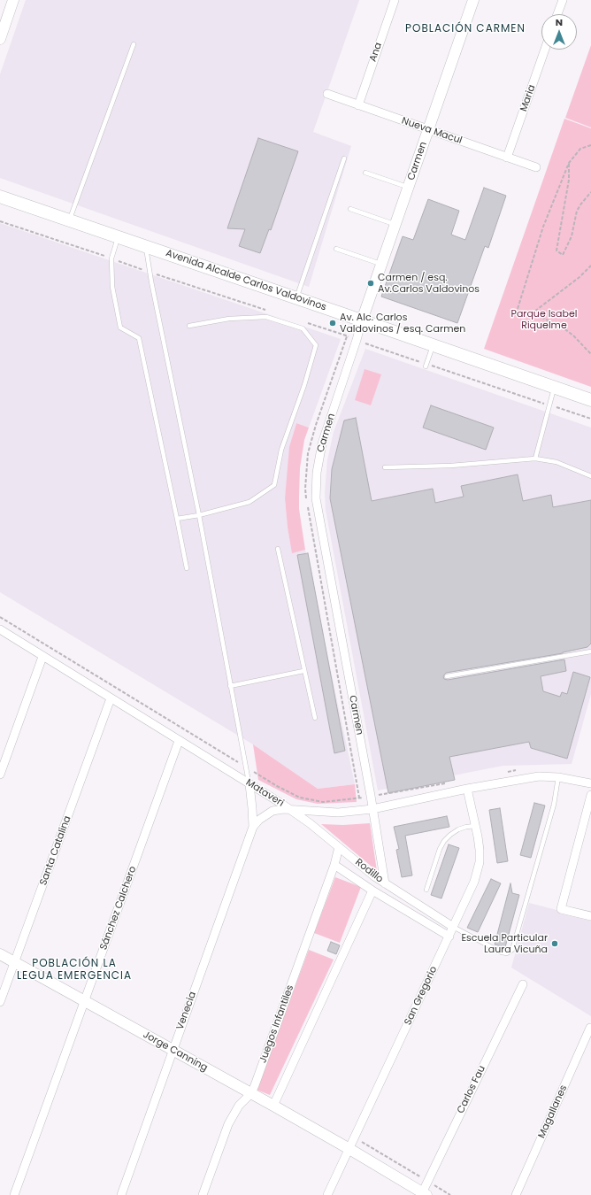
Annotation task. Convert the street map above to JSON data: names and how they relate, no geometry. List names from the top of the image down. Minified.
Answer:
{"streets":{"main road":["Avenida Alcalde Carlos Valdovinos"],"street":["Ana","Maria","Nueva Macul","Carmen","Mataveri","Santa Catalina","Rodillo","Sánchez Calchero","San Gregorio","Venecia","Juegos Infantiles","Jorge Canning","Carlos Fau","Magallanes"]},"crossings":[["Ana","Nueva Macul"],["Maria","Nueva Macul"],["Nueva Macul","Carmen"],["Carmen","Avenida Alcalde Carlos Valdovinos"],["Carmen","Mataveri"],["Carmen","Rodillo"],["Mataveri","Santa Catalina"],["Mataveri","Rodillo"],["Mataveri","Sánchez Calchero"],["Mataveri","San Gregorio"],["Mataveri","Venecia"],["Santa Catalina","Jorge Canning"],["Rodillo","San Gregorio"],["Rodillo","Venecia"],["Rodillo","Juegos Infantiles"],["Sánchez Calchero","Jorge Canning"],["San Gregorio","Jorge Canning"],["Venecia","Jorge Canning"],["Juegos Infantiles","Jorge Canning"],["Jorge Canning","Carlos Fau"]],"districts":["POBLACIÓN CARMEN","POBLACIÓN LA LEGUA EMERGENCIA"],"parks":["Parque Isabel Riquelme"],"places":["Carmen / esq. Av.Carlos Valdovinos","Av. Alc. Carlos Valdovinos / esq. Carmen","Escuela Particular Laura Vicuña"],"north":"top"}
